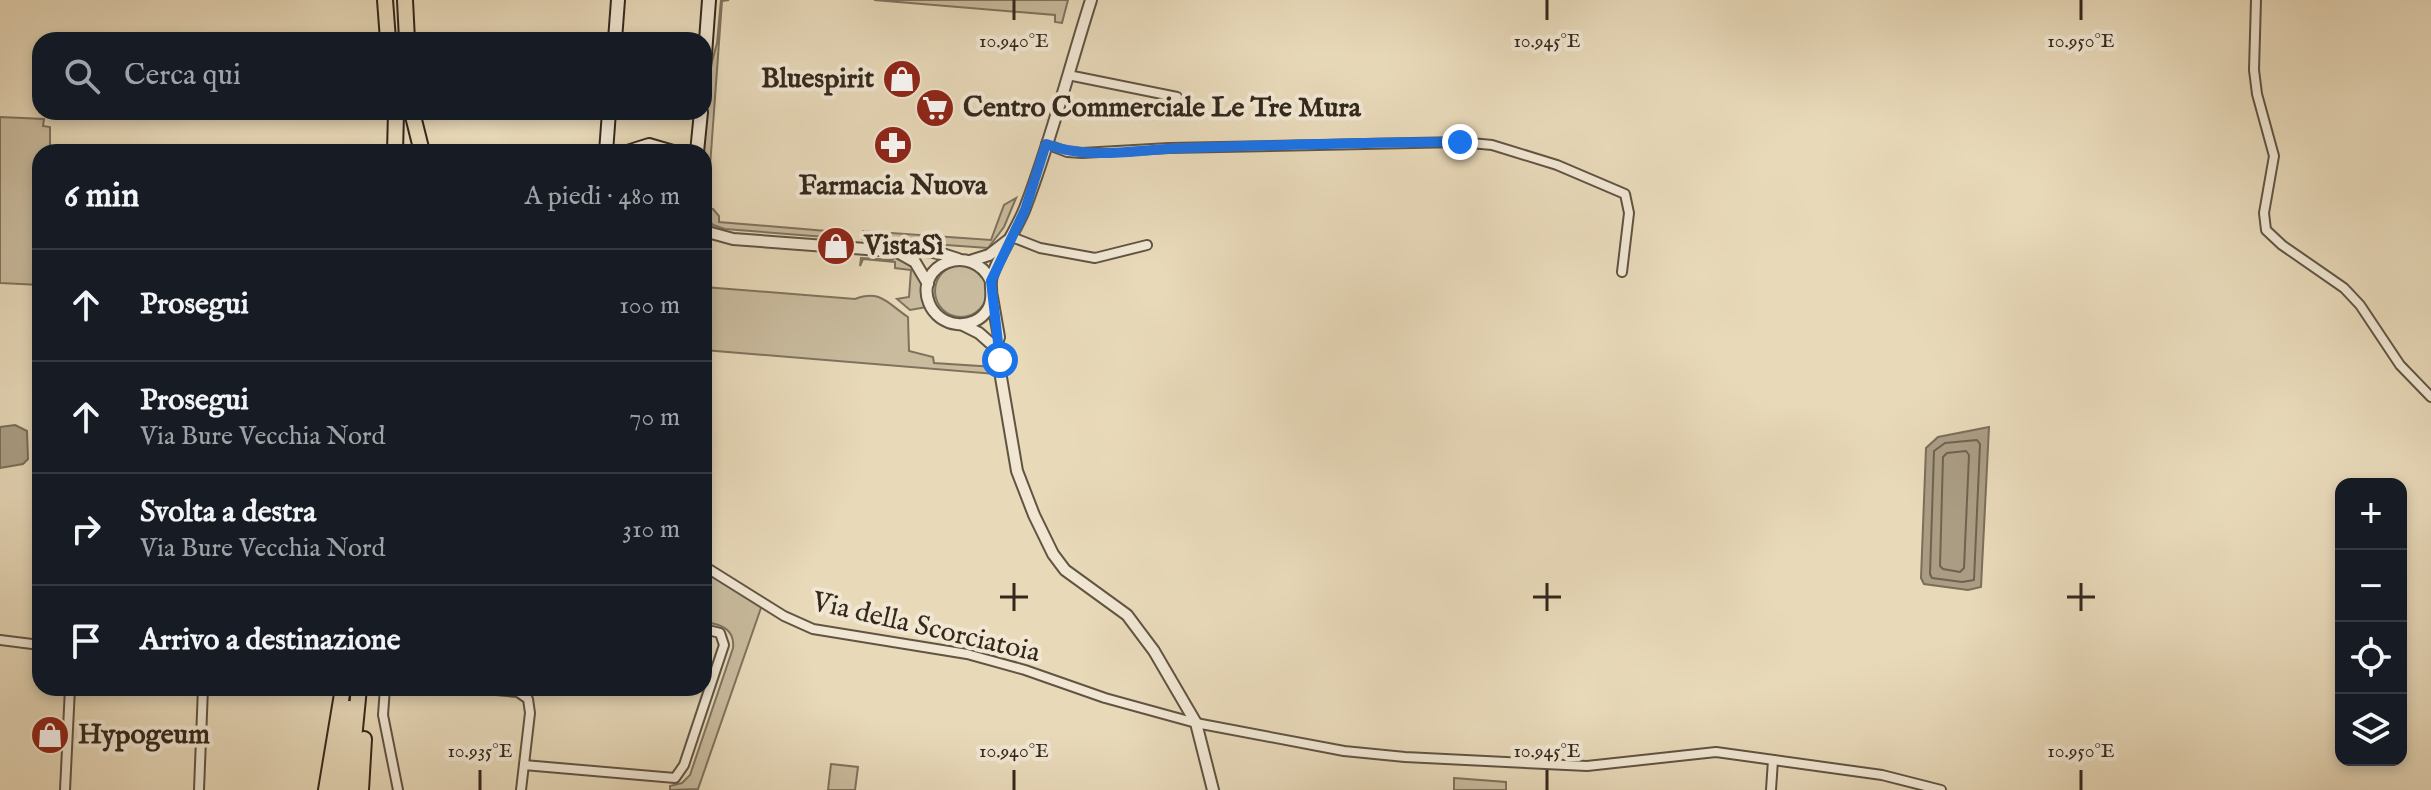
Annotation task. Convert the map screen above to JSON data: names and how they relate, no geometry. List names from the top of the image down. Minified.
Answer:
{"streets":{"street":["Via della Scorciatoia"]},"places":{"shop":["Bluespirit","VistaSì","Hypogeum"],"supermarket":["Centro Commerciale Le Tre Mura"],"pharmacy":["Farmacia Nuova"]},"page":{"search":"Cerca qui","heading":["6 min","A piedi · 480 m"],"list":[["Prosegui","100 m"],["Prosegui","Via Bure Vecchia Nord","70 m"],["Svolta a destra","Via Bure Vecchia Nord","310 m"],"Arrivo a destinazione"],"map_buttons":["+","−"]},"coordinates":["10.940°E","10.945°E","10.950°E","10.935°E"]}
